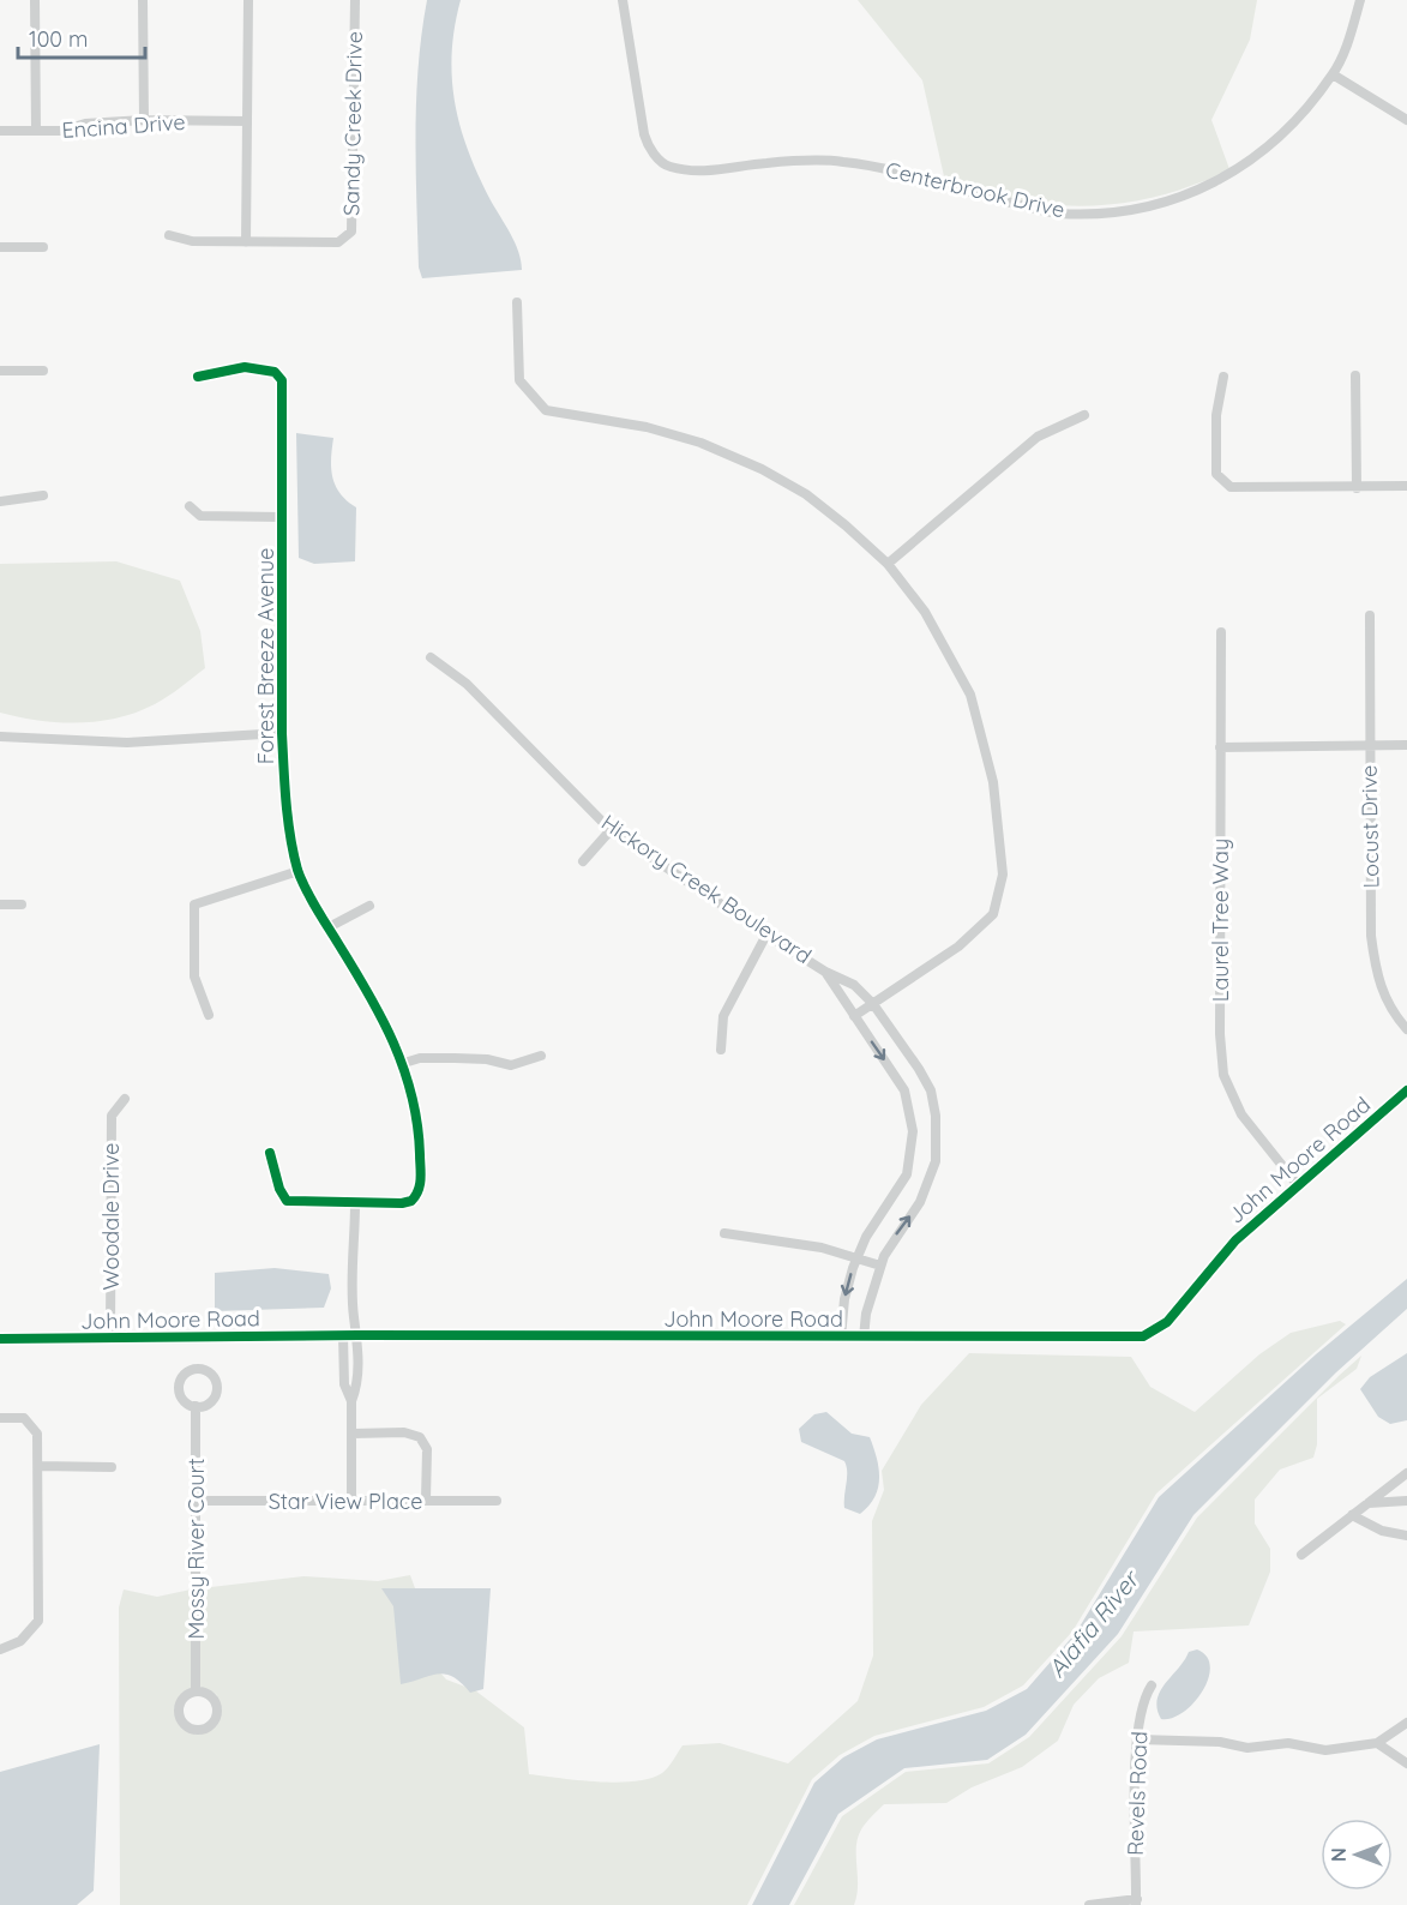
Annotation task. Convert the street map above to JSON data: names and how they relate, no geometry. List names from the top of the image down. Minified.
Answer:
{"streets":{"street":["Sandy Creek Drive","Encina Drive","Centerbrook Drive","Forest Breeze Avenue","Locust Drive","Hickory Creek Boulevard","Laurel Tree Way","John Moore Road","Woodale Drive","Star View Place","Mossy River Court","Revels Road"]},"crossings":[["Hickory Creek Boulevard","John Moore Road"],["Laurel Tree Way","John Moore Road"],["John Moore Road","Woodale Drive"],["Star View Place","Mossy River Court"]],"water":["Alafia River"],"scale_bar":"100 m","north":"left"}
